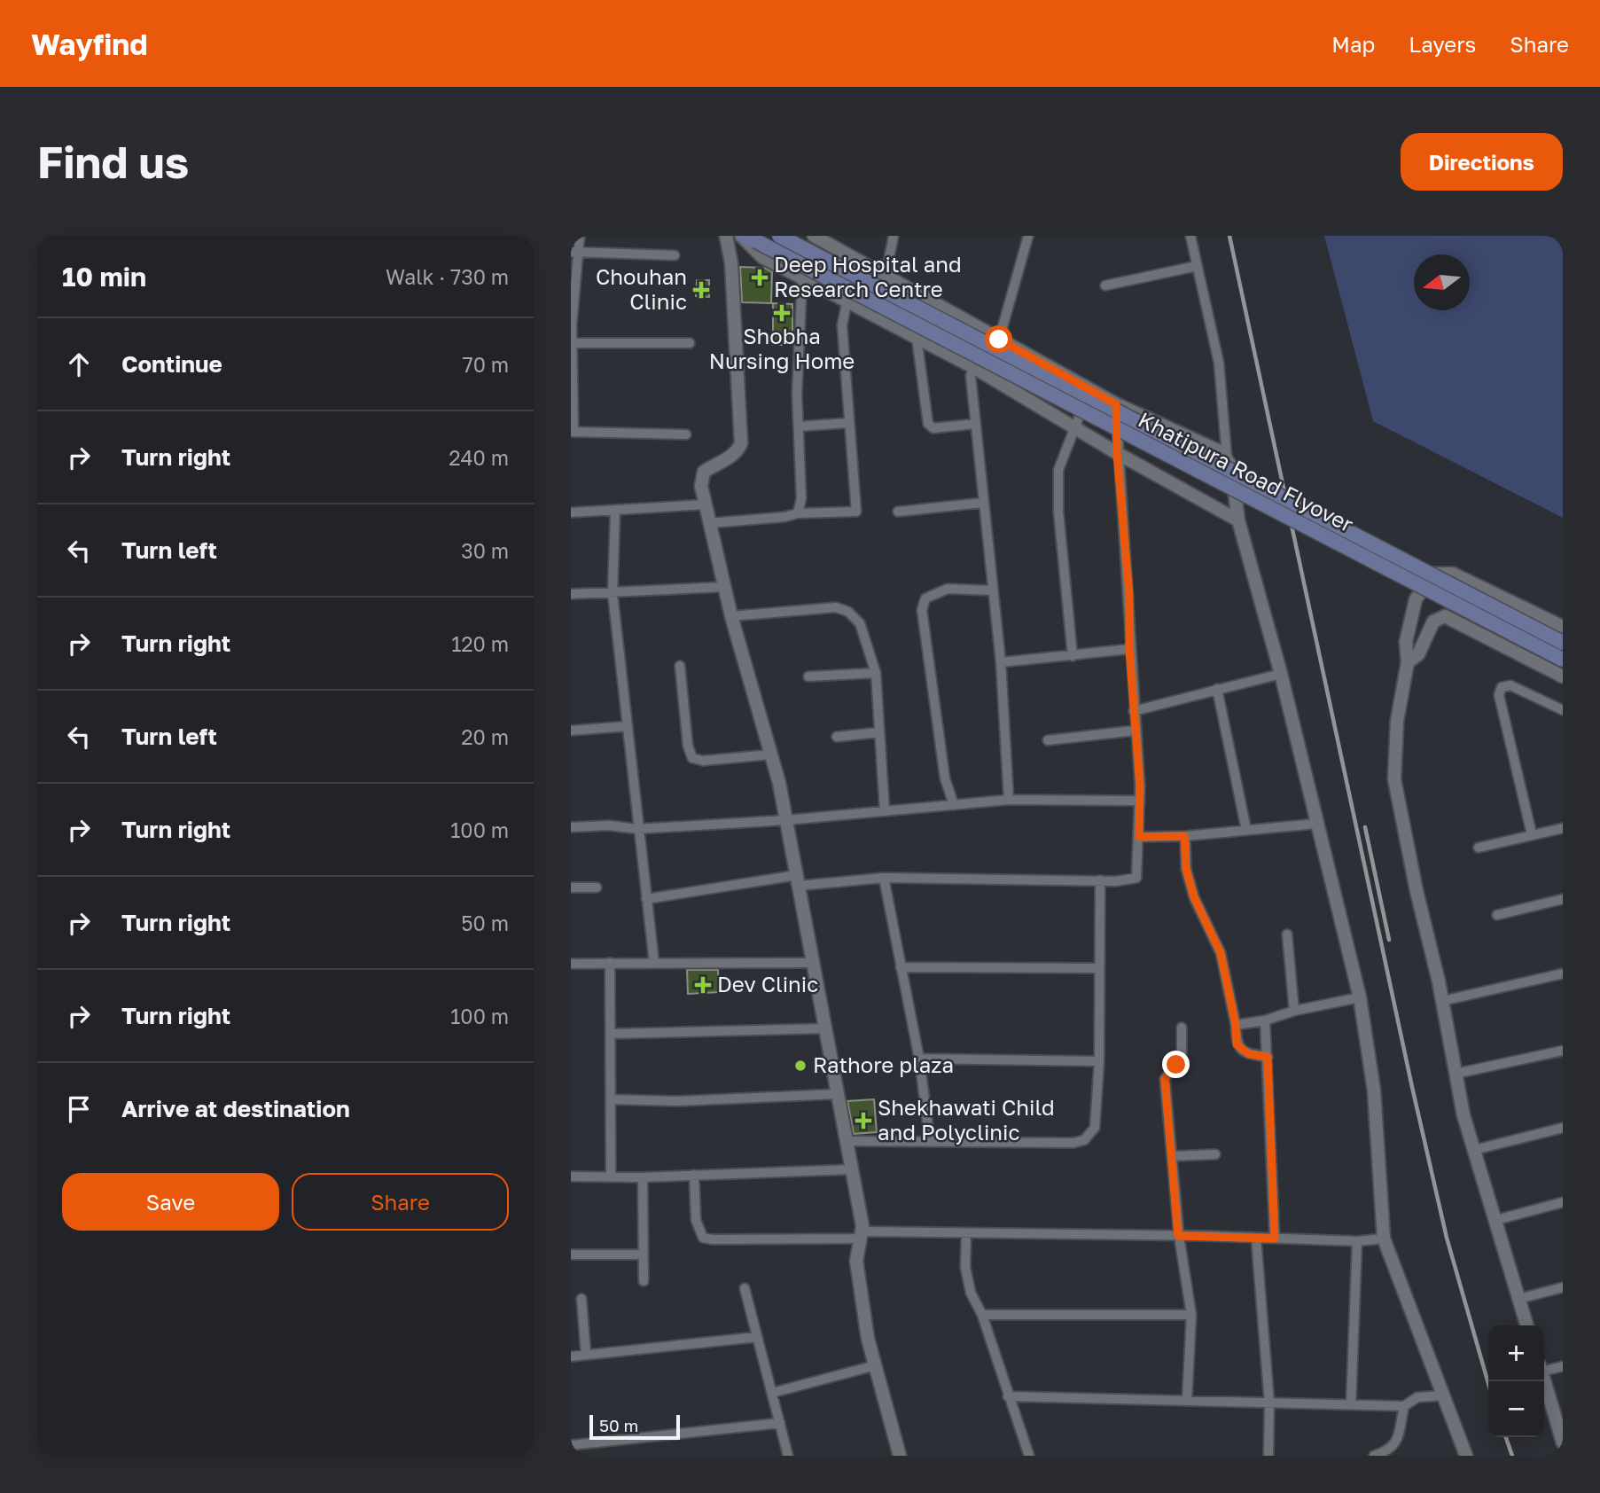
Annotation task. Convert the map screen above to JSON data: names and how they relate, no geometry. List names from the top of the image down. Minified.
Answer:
{"streets":{"main road":["Khatipura Road Flyover"]},"places":{"health":["Deep Hospital and Research Centre","Chouhan Clinic","Shobha Nursing Home","Dev Clinic","Shekhawati Child and Polyclinic"],"other":["Rathore plaza"]},"scale_bar":"50 m","north":"left","page":{"header":"Wayfind","nav":["Map","Layers","Share"],"buttons":["Directions",["Save","Share"]],"title":"Find us","heading":["10 min","Walk · 730 m"],"list":[["Continue","70 m"],["Turn right","240 m"],["Turn left","30 m"],["Turn right","120 m"],["Turn left","20 m"],["Turn right","100 m"],["Turn right","50 m"],["Turn right","100 m"],"Arrive at destination"],"map_buttons":["+","−"],"scale":"50 m"}}
